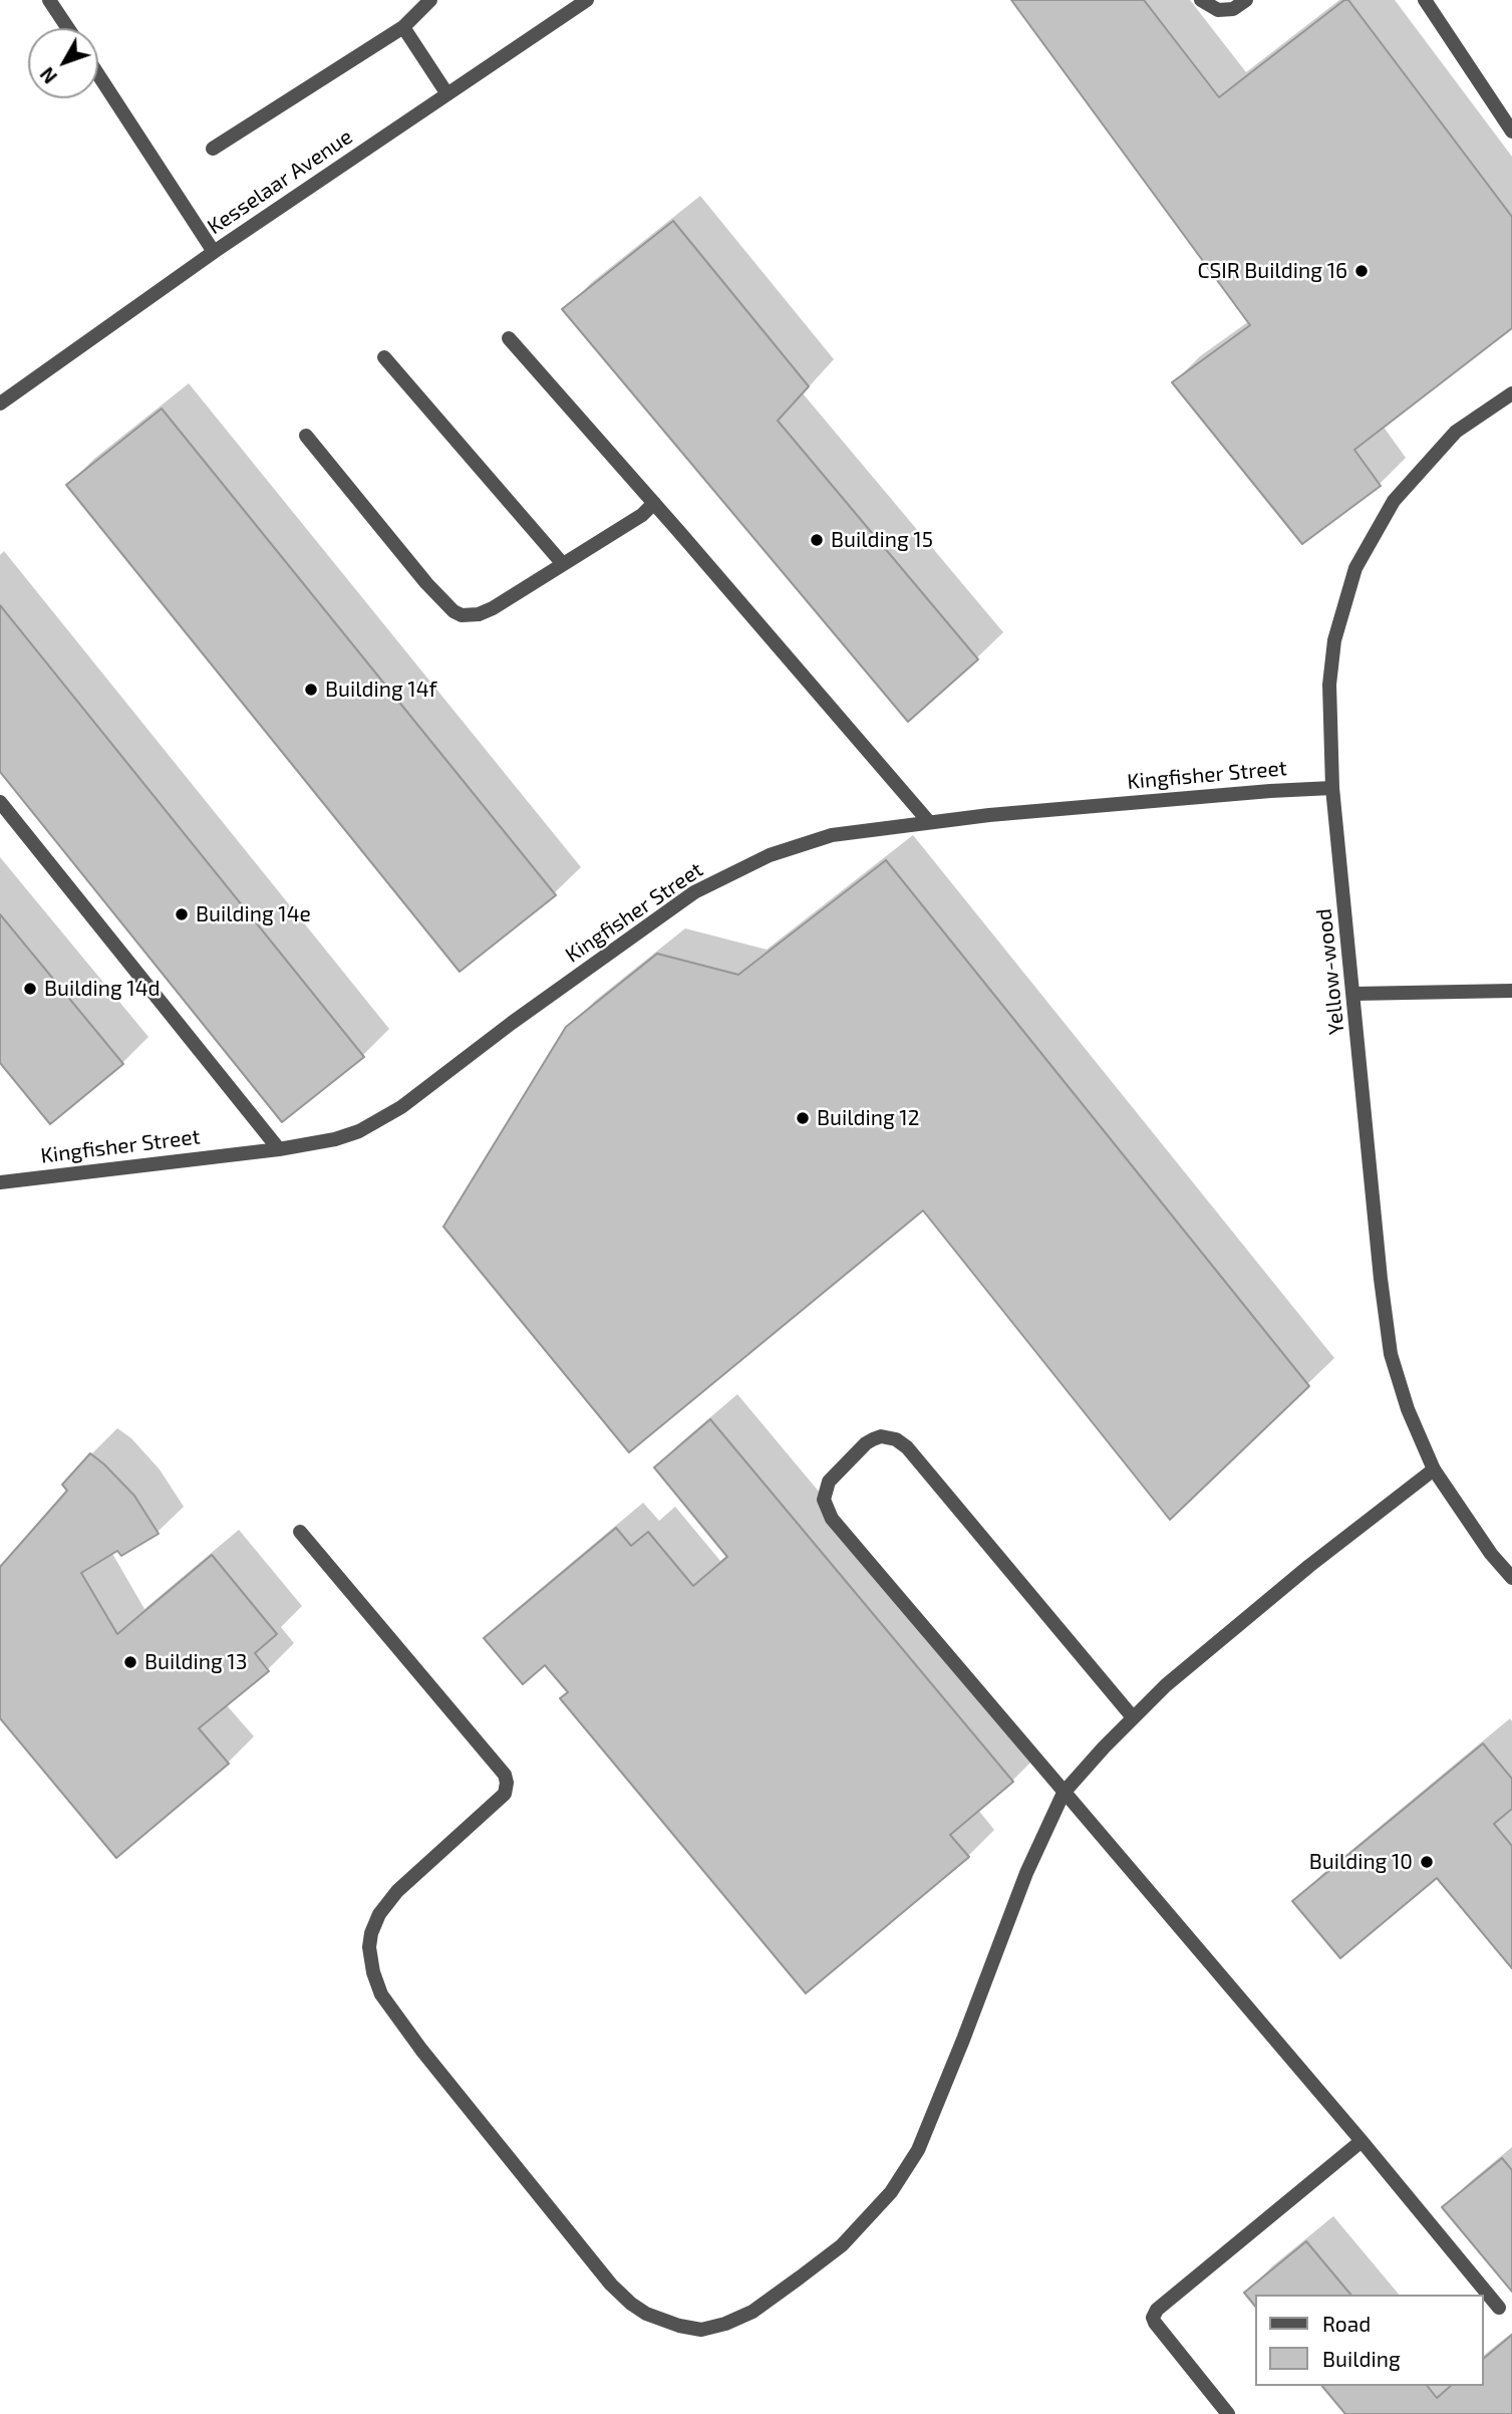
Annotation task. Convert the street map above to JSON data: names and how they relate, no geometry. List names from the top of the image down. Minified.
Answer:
{"streets":{"street":["Kesselaar Avenue","Kingfisher Street","Yellow-wood"]},"crossings":[["Kingfisher Street","Yellow-wood"]],"places":["CSIR Building 16","Building 15","Building 14f","Building 14e","Building 14d","Building 12","Building 13","Building 10"],"legend":["Road","Building"],"north":"bottom left"}
